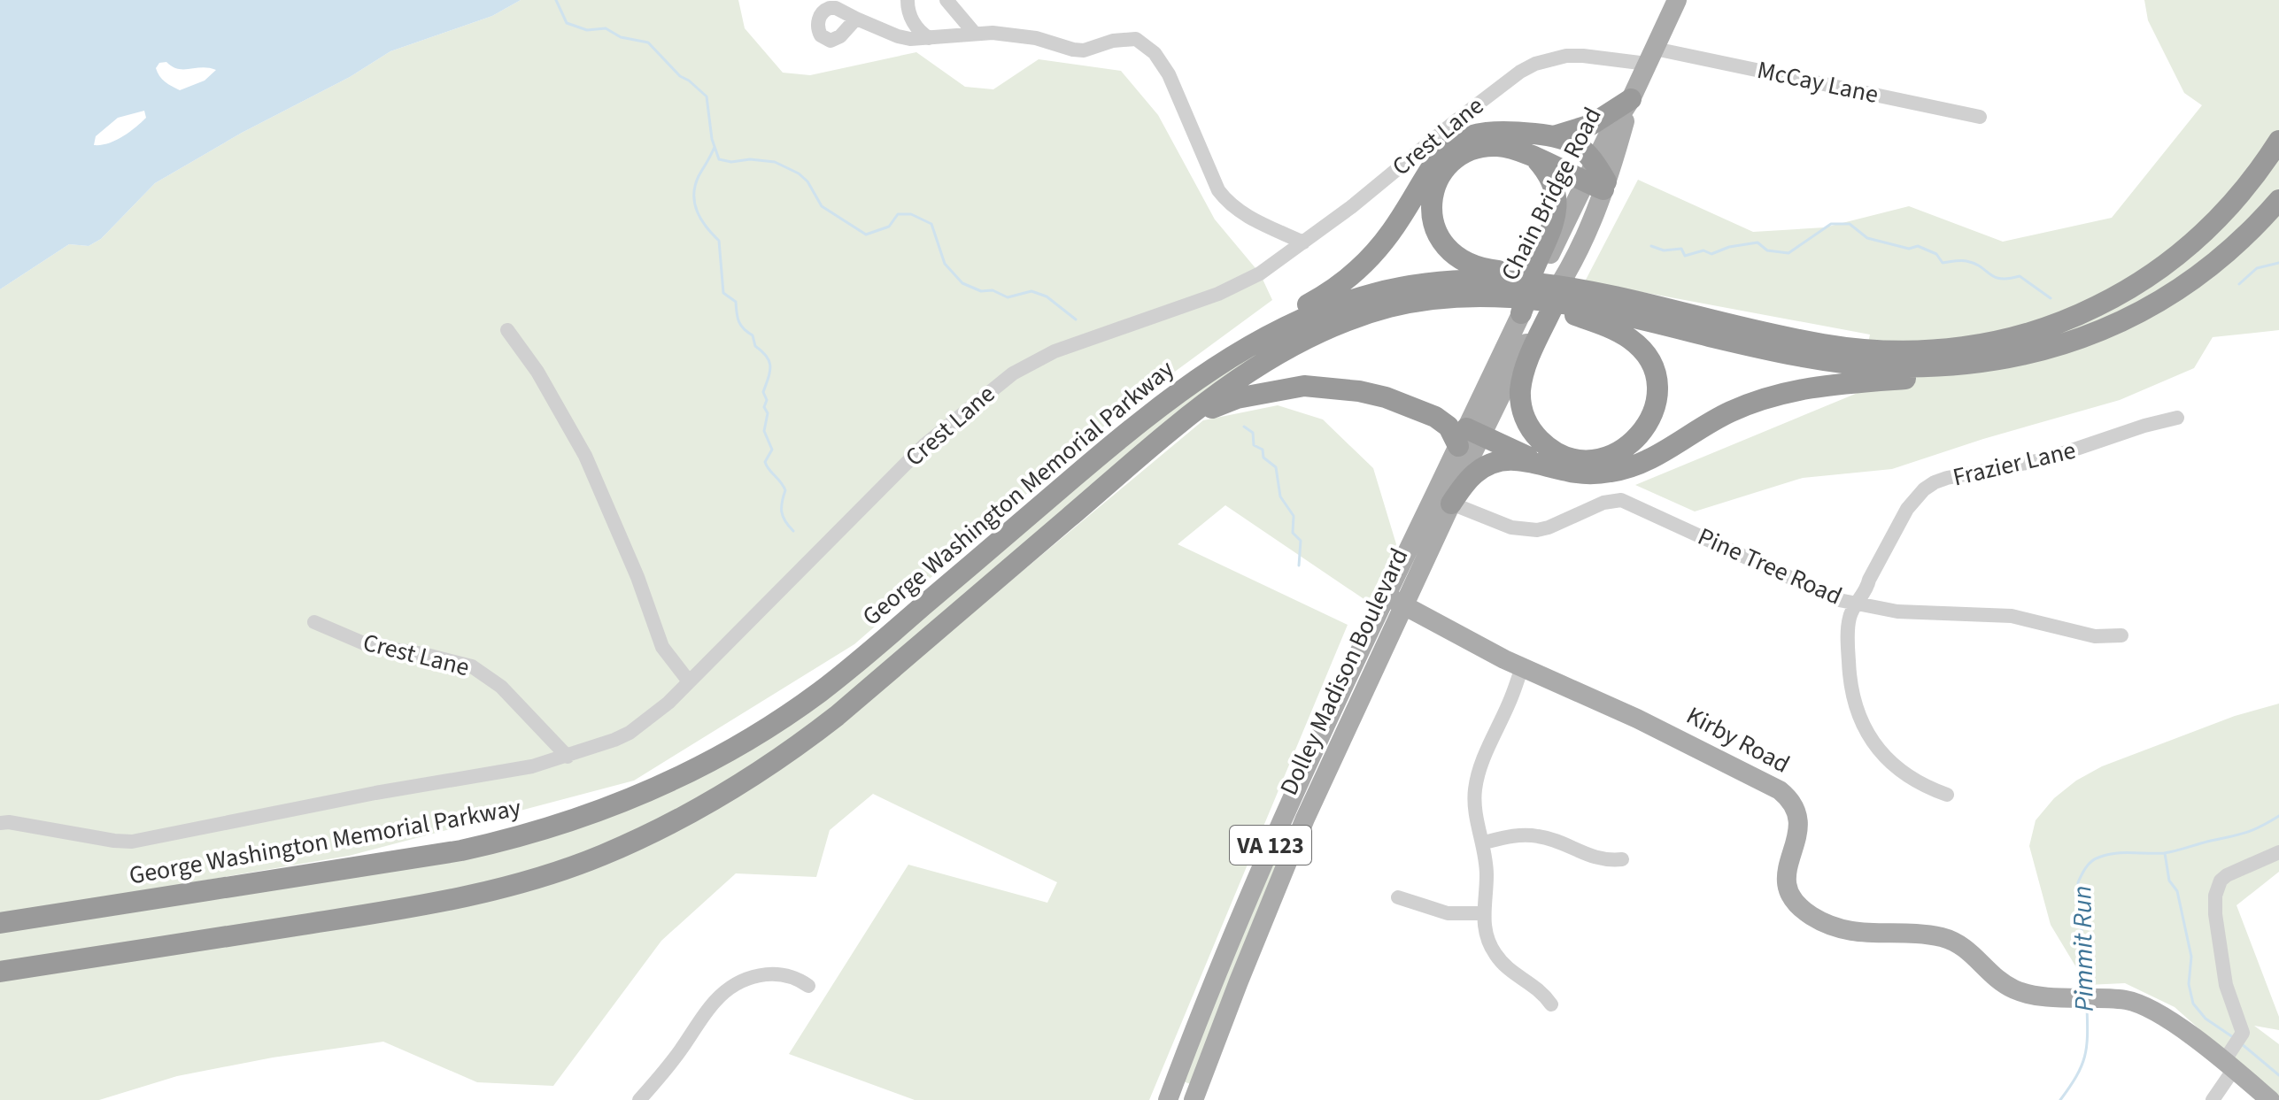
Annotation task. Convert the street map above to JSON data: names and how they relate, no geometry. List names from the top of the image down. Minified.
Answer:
{"streets":{"highway":["George Washington Memorial Parkway"],"main road":["Chain Bridge Road","Dolley Madison Boulevard","Kirby Road","VA 123"],"street":["McCay Lane","Crest Lane","Frazier Lane","Pine Tree Road"]},"crossings":[["McCay Lane","Crest Lane"],["McCay Lane","Chain Bridge Road"],["Crest Lane","Chain Bridge Road"],["Frazier Lane","Pine Tree Road"],["George Washington Memorial Parkway","Dolley Madison Boulevard"],["Pine Tree Road","Dolley Madison Boulevard"],["Dolley Madison Boulevard","Kirby Road"]],"water":["Pimmit Run"]}
